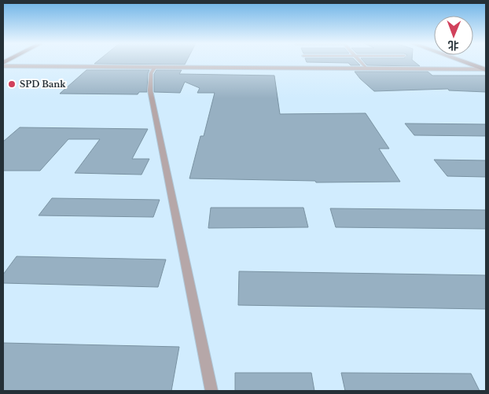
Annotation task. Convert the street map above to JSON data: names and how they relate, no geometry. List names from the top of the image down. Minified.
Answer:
{"places":["SPD Bank"],"north":"bottom"}
